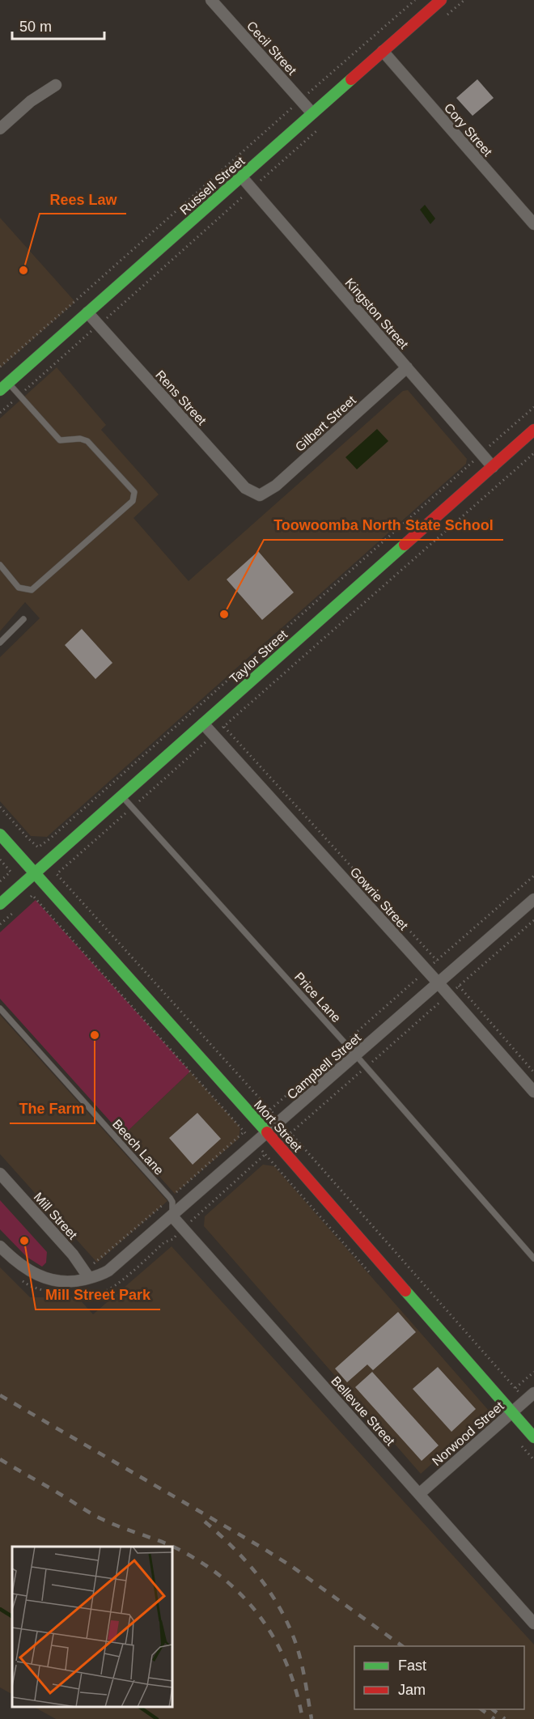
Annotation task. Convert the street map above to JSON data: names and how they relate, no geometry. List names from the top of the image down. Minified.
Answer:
{"streets":{"street":["Cecil Street","Cory Street","Russell Street","Kingston Street","Rens Street","Gilbert Street","Taylor Street","Gowrie Street","Campbell Street","Mort Street","Mill Street","Bellevue Street","Norwood Street"],"lane":["Price Lane","Beech Lane"]},"crossings":[["Cecil Street","Russell Street"],["Cory Street","Russell Street"],["Russell Street","Kingston Street"],["Russell Street","Rens Street"],["Kingston Street","Gilbert Street"],["Kingston Street","Taylor Street"],["Rens Street","Gilbert Street"],["Taylor Street","Gowrie Street"],["Taylor Street","Price Lane"],["Taylor Street","Mort Street"],["Gowrie Street","Campbell Street"],["Price Lane","Campbell Street"],["Campbell Street","Mort Street"],["Campbell Street","Beech Lane"],["Campbell Street","Mill Street"],["Campbell Street","Bellevue Street"],["Mort Street","Norwood Street"],["Beech Lane","Bellevue Street"],["Bellevue Street","Norwood Street"]],"places":["Rees Law","Toowoomba North State School","The Farm","Mill Street Park"],"legend":["Fast","Jam"],"scale_bar":"50 m"}
